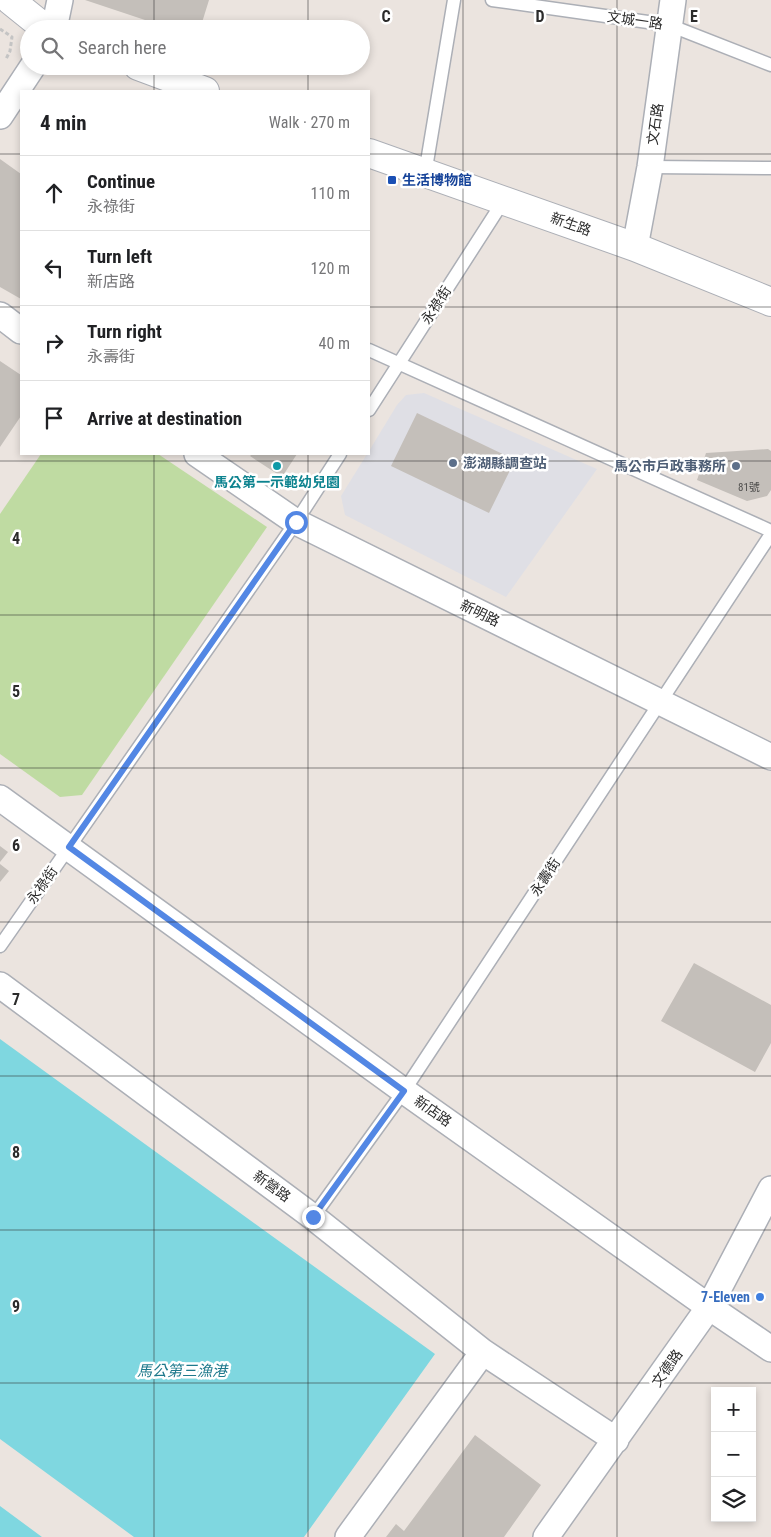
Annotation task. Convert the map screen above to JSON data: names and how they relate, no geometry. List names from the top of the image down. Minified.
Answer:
{"streets":{"main road":["新生路"],"street":["文石路","新明路","新店路","新營路","文德路"],"lane":["文城一路","永祿街","永壽街"]},"crossings":[["文城一路","文石路"],["文石路","新生路"],["新生路","永祿街"],["永祿街","新明路"],["永祿街","新店路"],["新明路","永壽街"],["永壽街","新店路"],["永壽街","新營路"],["新店路","文德路"],["新營路","文德路"]],"water":["馬公第三漁港"],"places":{"transit":["生活博物館"],"other":["澎湖縣調查站","馬公第一示範幼兒園","馬公市戶政事務所","7-Eleven"]},"house_numbers":["81號"],"page":{"search":"Search here","heading":["4 min","Walk · 270 m"],"list":[["Continue","永祿街","110 m"],["Turn left","新店路","120 m"],["Turn right","永壽街","40 m"],"Arrive at destination"],"map_buttons":["+","−"]},"grid":{"columns":["C","D","E"],"rows":["4","5","6","7","8","9"]}}
